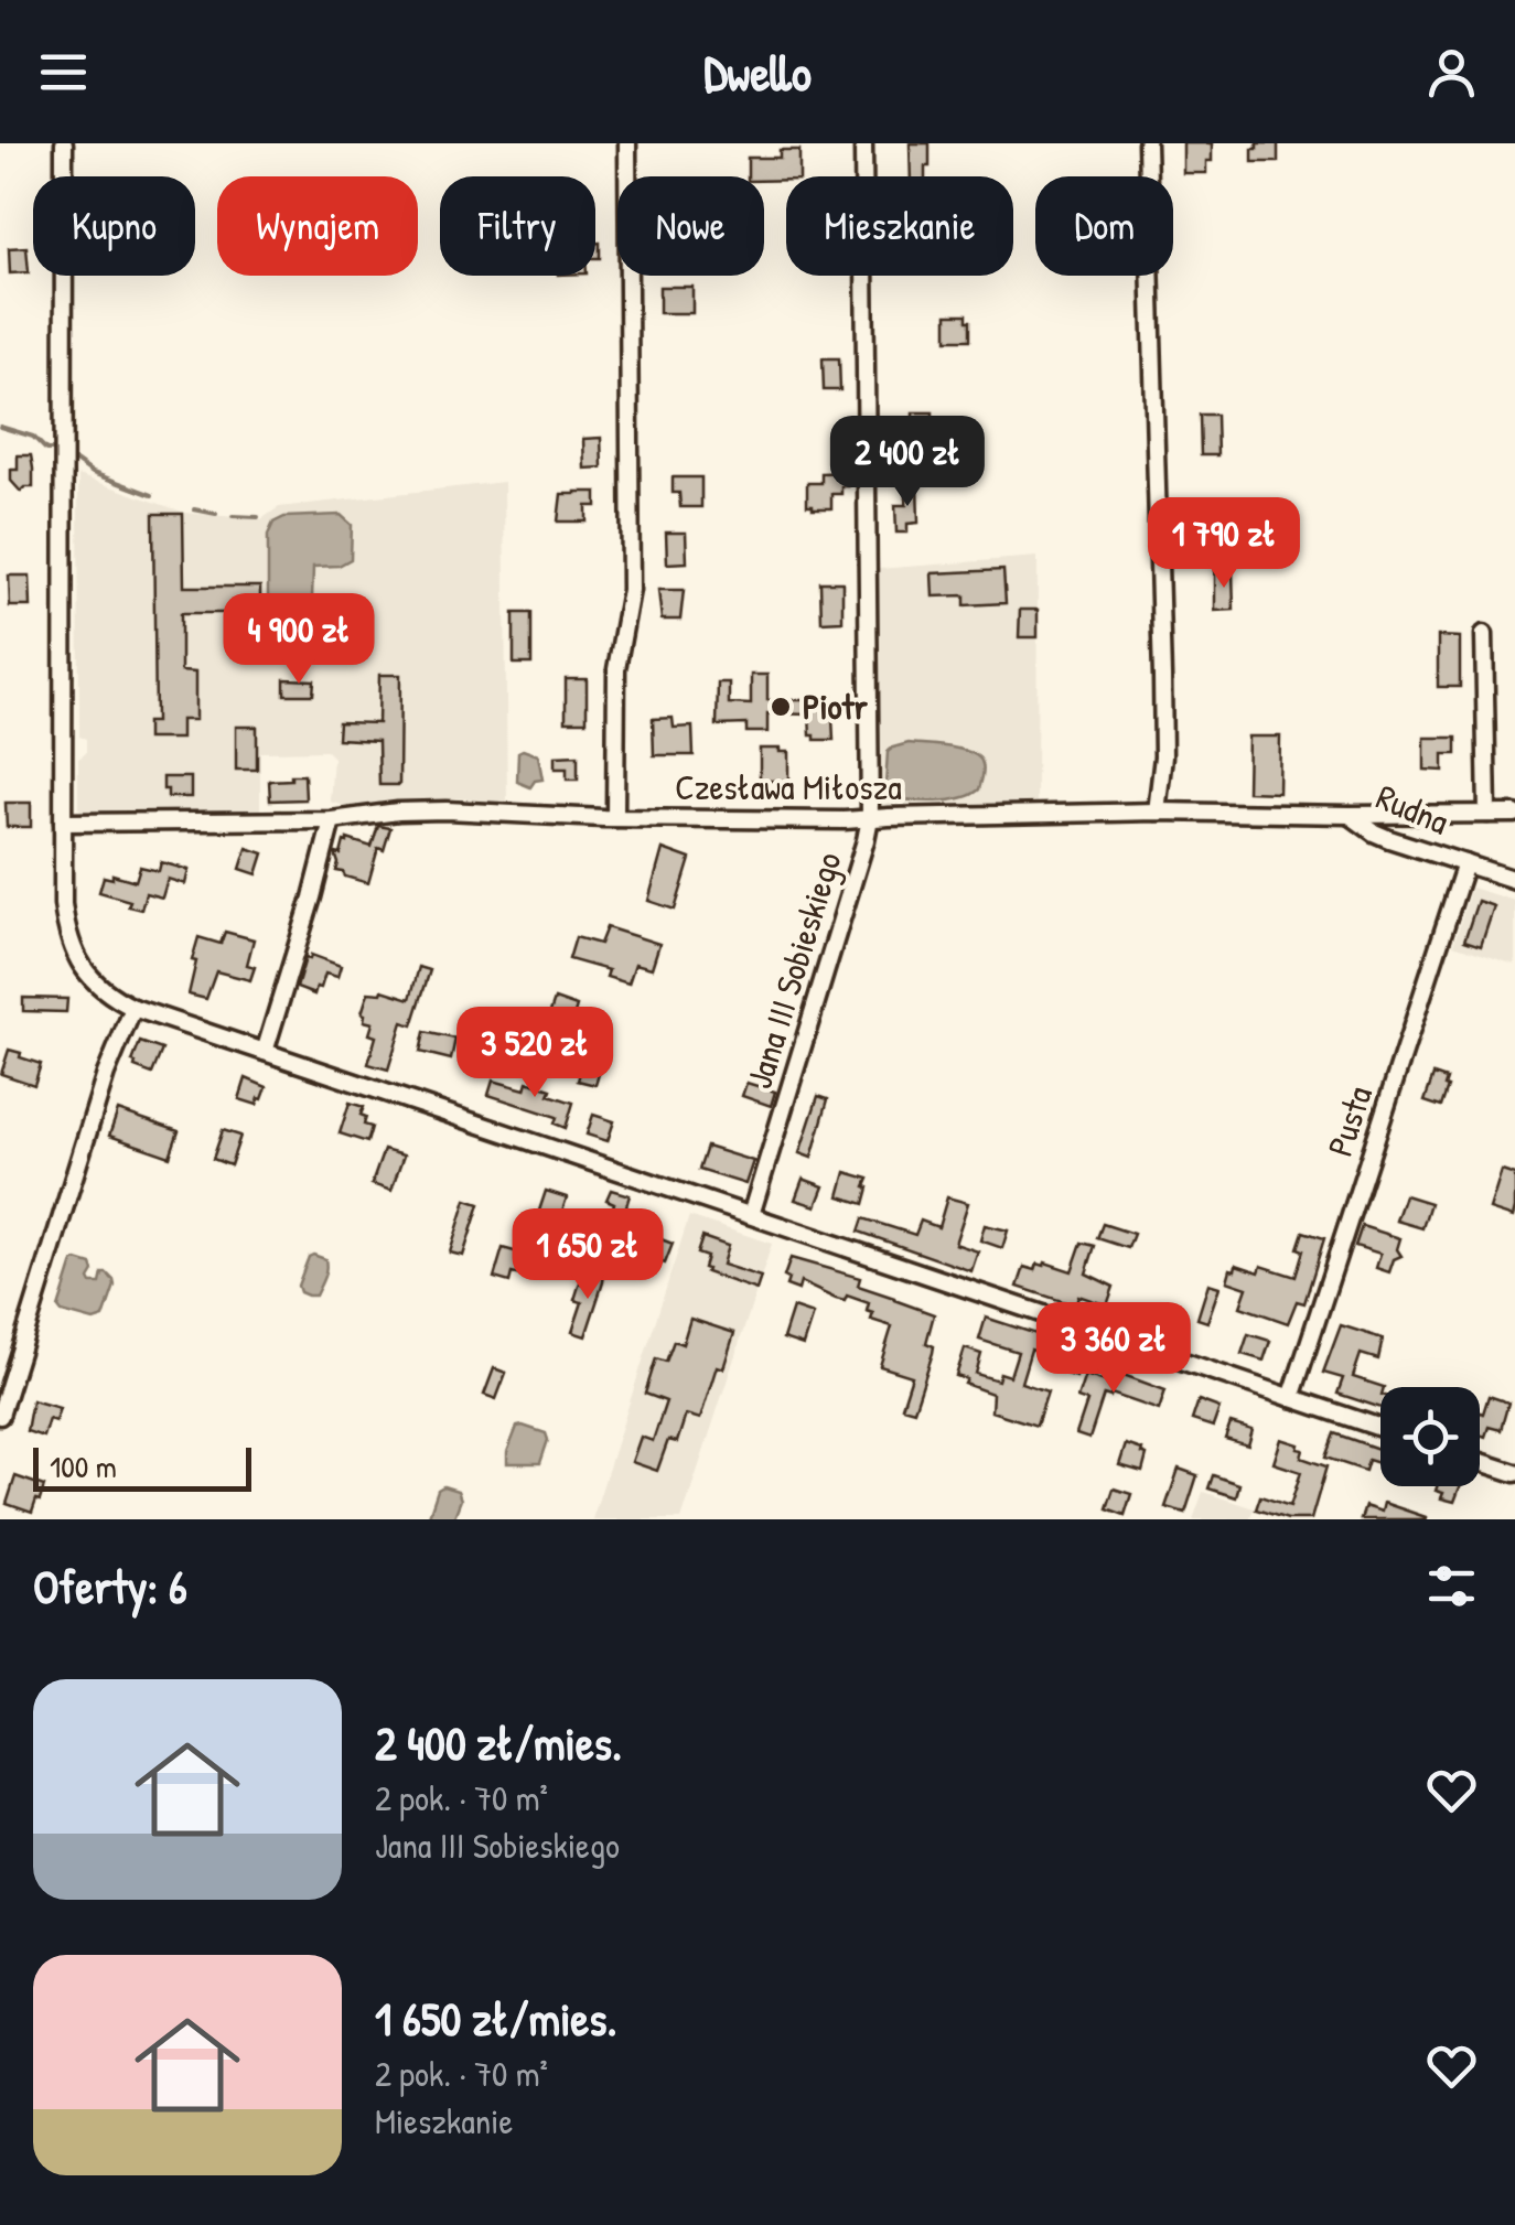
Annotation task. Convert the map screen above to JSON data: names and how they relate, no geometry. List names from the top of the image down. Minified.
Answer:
{"streets":{"street":["Czesława Miłosza","Rudna","Jana III Sobieskiego","Pusta"]},"crossings":[["Czesława Miłosza","Rudna"],["Czesława Miłosza","Jana III Sobieskiego"],["Rudna","Pusta"]],"places":["Piotr"],"scale_bar":"100 m","page":{"header":"Dwello","chip":["Kupno","Wynajem","Filtry","Nowe","Mieszkanie","Dom"],"price":["2 400 zł","1 790 zł","4 900 zł","3 520 zł","1 650 zł","3 360 zł"],"scale":"100 m","heading":"Oferty: 6","list":[{"name":"2 400 zł/mies.","note":"2 pok. · 70 m² · Jana III Sobieskiego"},{"name":"1 650 zł/mies.","note":"2 pok. · 70 m² · Mieszkanie"}]}}
